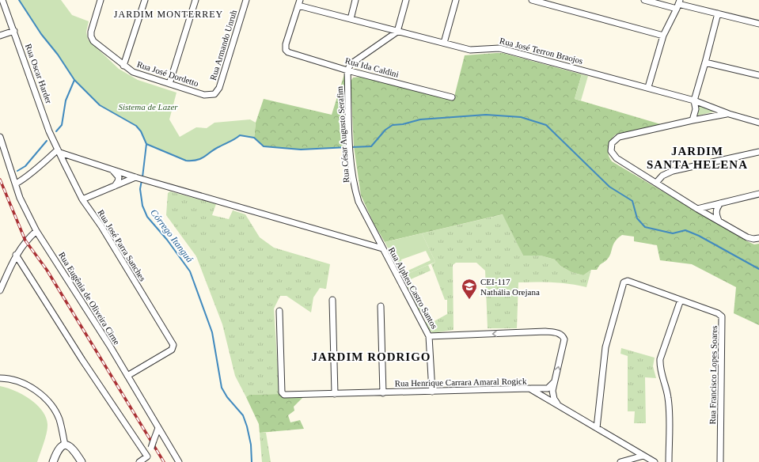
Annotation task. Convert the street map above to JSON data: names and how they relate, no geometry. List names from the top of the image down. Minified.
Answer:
{"streets":{"street":["Rua Armando Unruh","Rua José Terron Braojos","Rua Ida Caldini","Rua Oscar Harder","Rua José Dordetto","Rua César Augusto Serafim","Rua José Parra Sanches","Rua Alpheu Castro Santos","Rua Eugênia de Oliveira Cirne","Rua Francisco Lopes Soares","Rua Henrique Carrara Amaral Rogick"]},"crossings":[["Rua Armando Unruh","Rua José Dordetto"],["Rua José Terron Braojos","Rua Ida Caldini"],["Rua Ida Caldini","Rua César Augusto Serafim"],["Rua Oscar Harder","Rua José Parra Sanches"],["Rua Oscar Harder","Rua Alpheu Castro Santos"],["Rua César Augusto Serafim","Rua Alpheu Castro Santos"],["Rua José Parra Sanches","Rua Alpheu Castro Santos"],["Rua José Parra Sanches","Rua Eugênia de Oliveira Cirne"],["Rua Alpheu Castro Santos","Rua Henrique Carrara Amaral Rogick"],["Rua Francisco Lopes Soares","Rua Henrique Carrara Amaral Rogick"]],"districts":["JARDIM MONTERREY","JARDIM SANTA HELENA","JARDIM RODRIGO"],"water":["Córrego Itanguá"],"parks":["Sistema de Lazer"],"places":{"school or university":["CEI-117 Nathália Orejana"]}}
